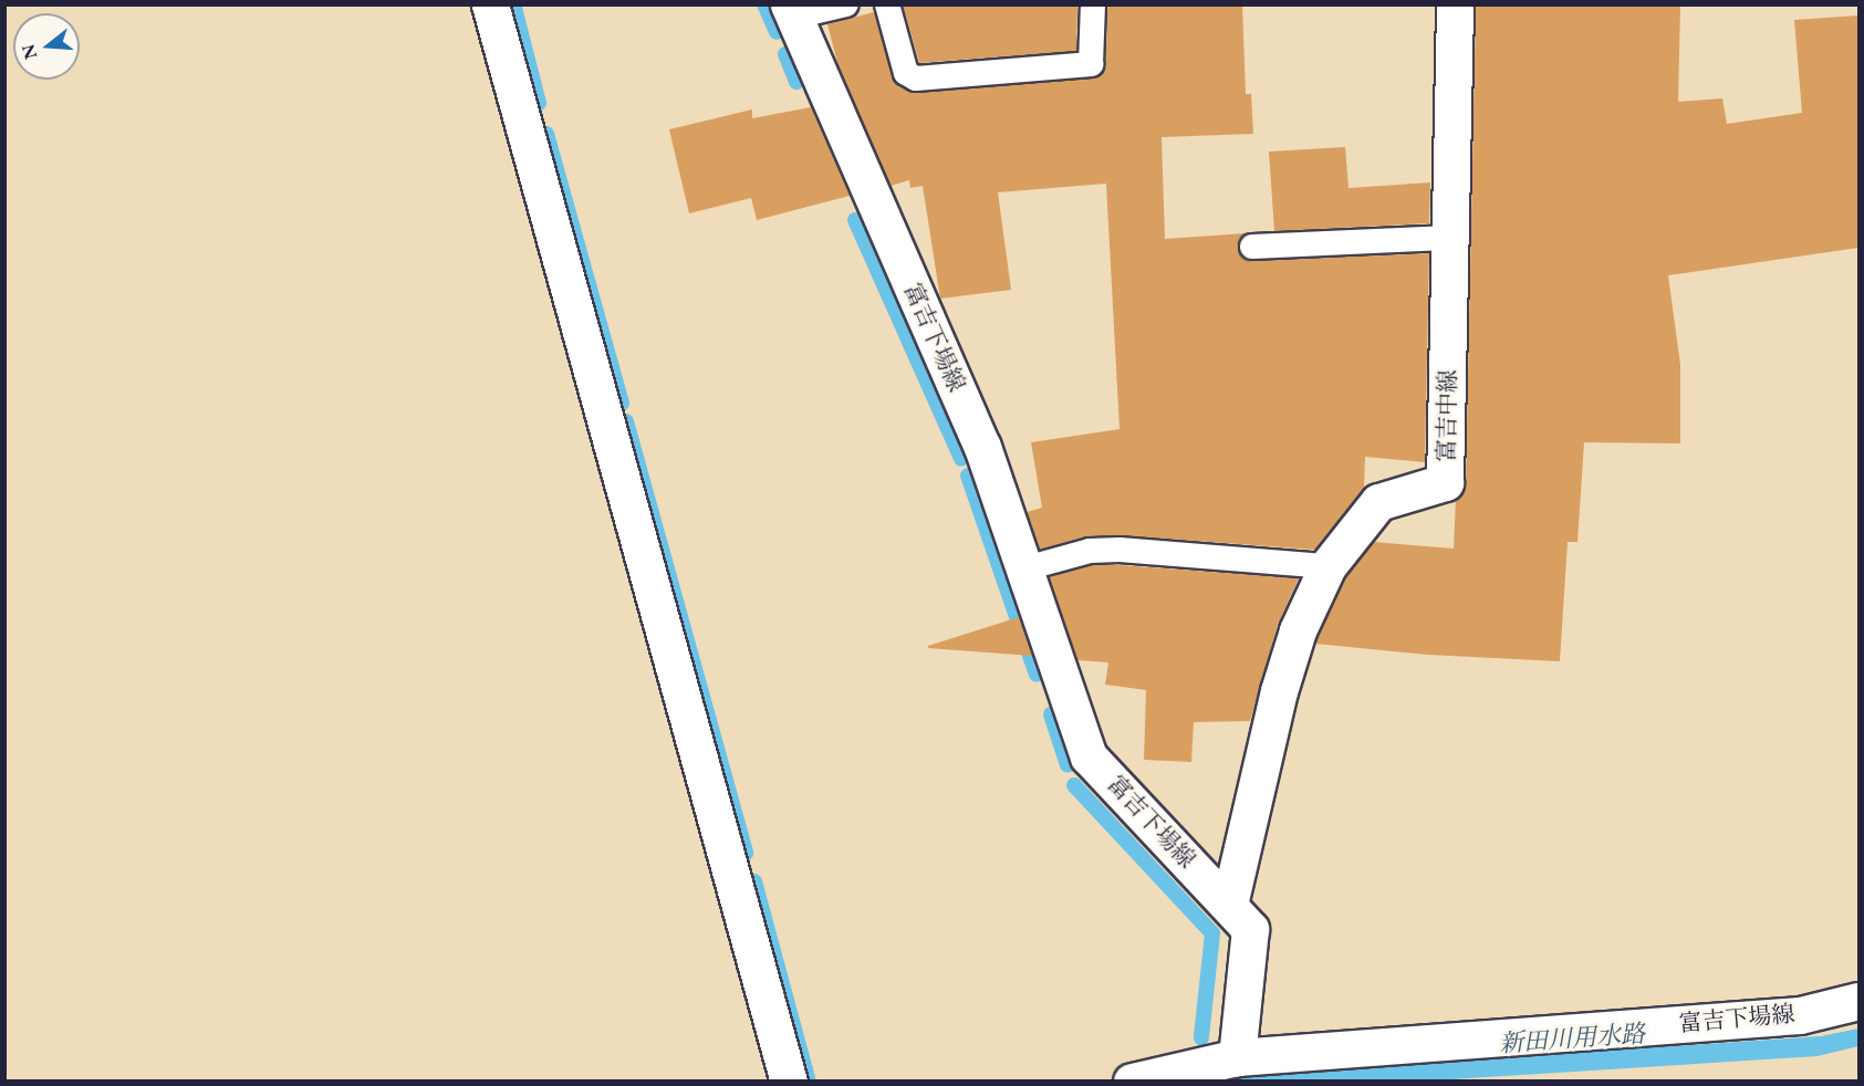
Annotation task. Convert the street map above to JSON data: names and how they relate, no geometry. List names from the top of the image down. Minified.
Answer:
{"streets":{"street":["富吉下場線","富吉中線"]},"crossings":[["富吉下場線","富吉中線"]],"water":["新田川用水路"],"north":"left"}
